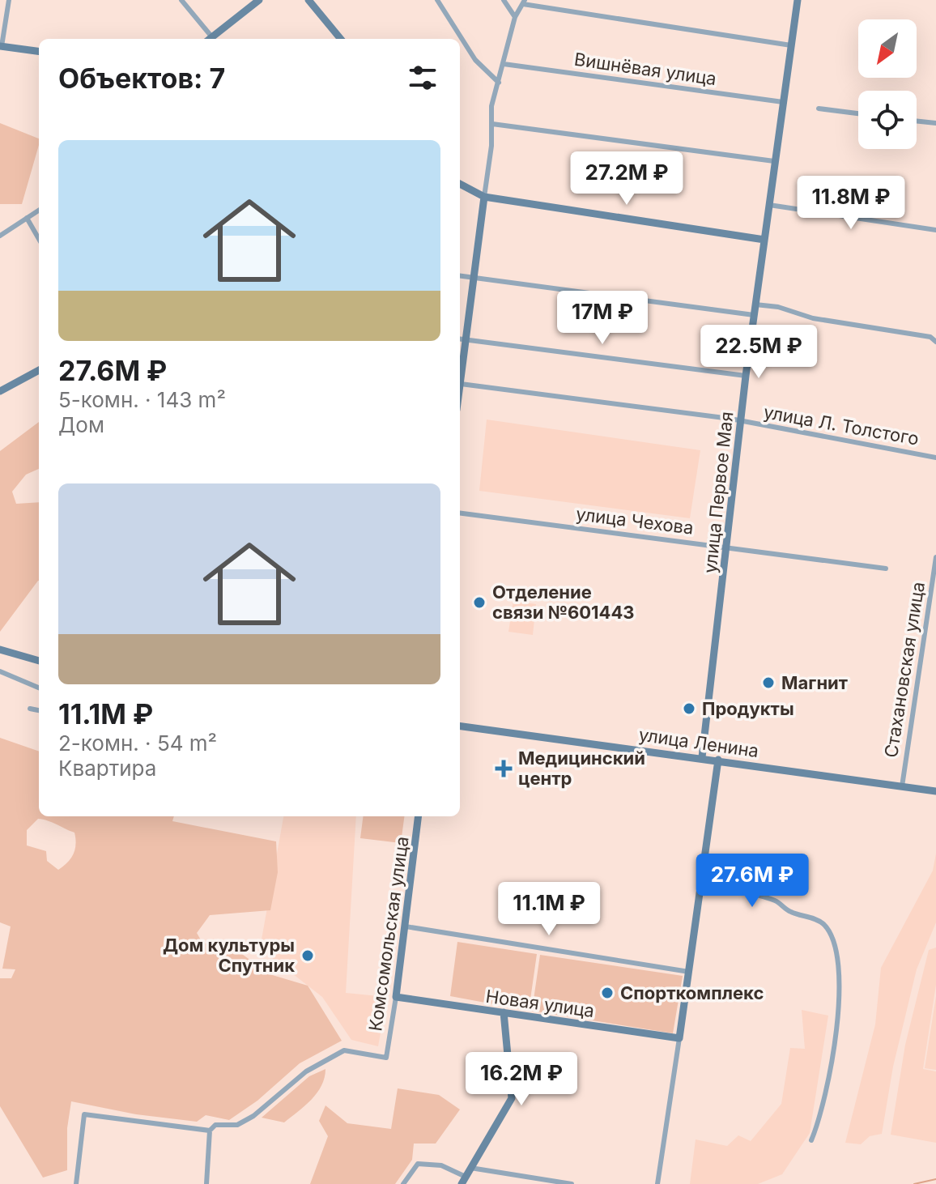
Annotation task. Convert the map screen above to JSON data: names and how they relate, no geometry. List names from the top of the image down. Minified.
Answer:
{"streets":{"street":["Вишнёвая улица","улица Л. Толстого","улица Первое Мая","улица Чехова","Стахановская улица","улица Ленина","Комсомольская улица","Новая улица"]},"crossings":[["Вишнёвая улица","улица Первое Мая"],["улица Л. Толстого","улица Первое Мая"],["улица Первое Мая","улица Чехова"],["улица Первое Мая","улица Ленина"],["Стахановская улица","улица Ленина"],["Комсомольская улица","Новая улица"]],"places":{"other":["Отделение связи №601443","Магнит","Продукты","Дом культуры Спутник","Спорткомплекс"],"health":["Медицинский центр"]},"north":"bottom left","page":{"heading":"Объектов: 7","list":[{"name":"27.6M ₽","note":"5-комн. · 143 m² · Дом"},{"name":"11.1M ₽","note":"2-комн. · 54 m² · Квартира"}],"price":["27.2M ₽","11.8M ₽","17M ₽","22.5M ₽","27.6M ₽","11.1M ₽","16.2M ₽"]}}
